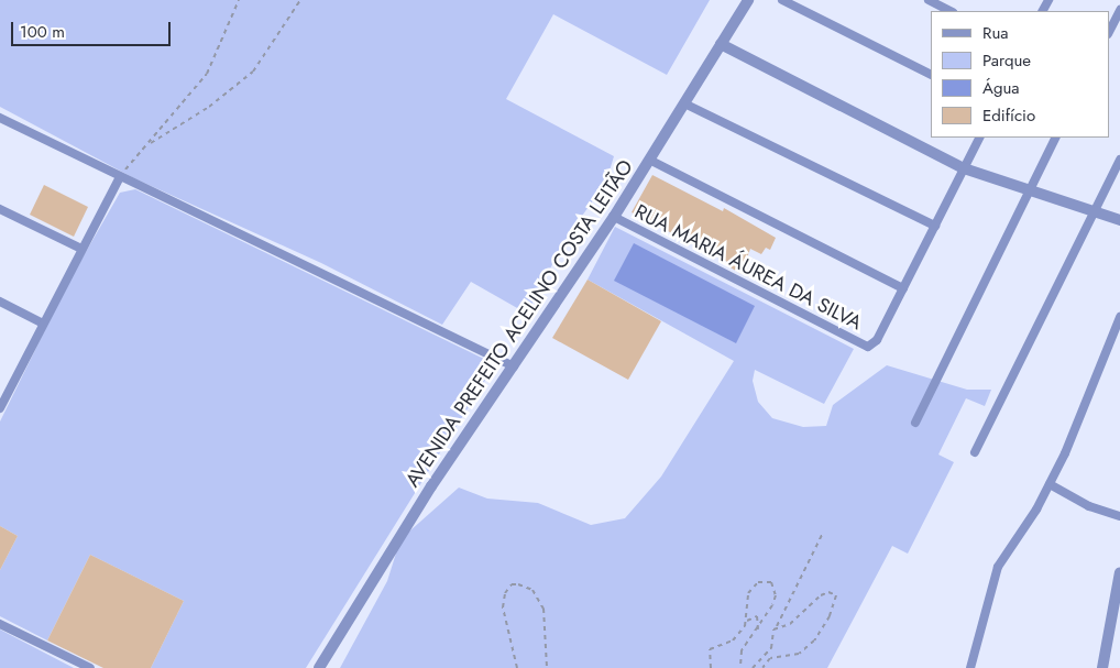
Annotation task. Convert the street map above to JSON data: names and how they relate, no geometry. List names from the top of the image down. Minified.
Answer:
{"streets":{"street":["RUA MARIA ÁUREA DA SILVA","AVENIDA PREFEITO ACELINO COSTA LEITÃO"]},"crossings":[["RUA MARIA ÁUREA DA SILVA","AVENIDA PREFEITO ACELINO COSTA LEITÃO"]],"legend":["Rua","Parque","Água","Edifício"],"scale_bar":"100 m"}
